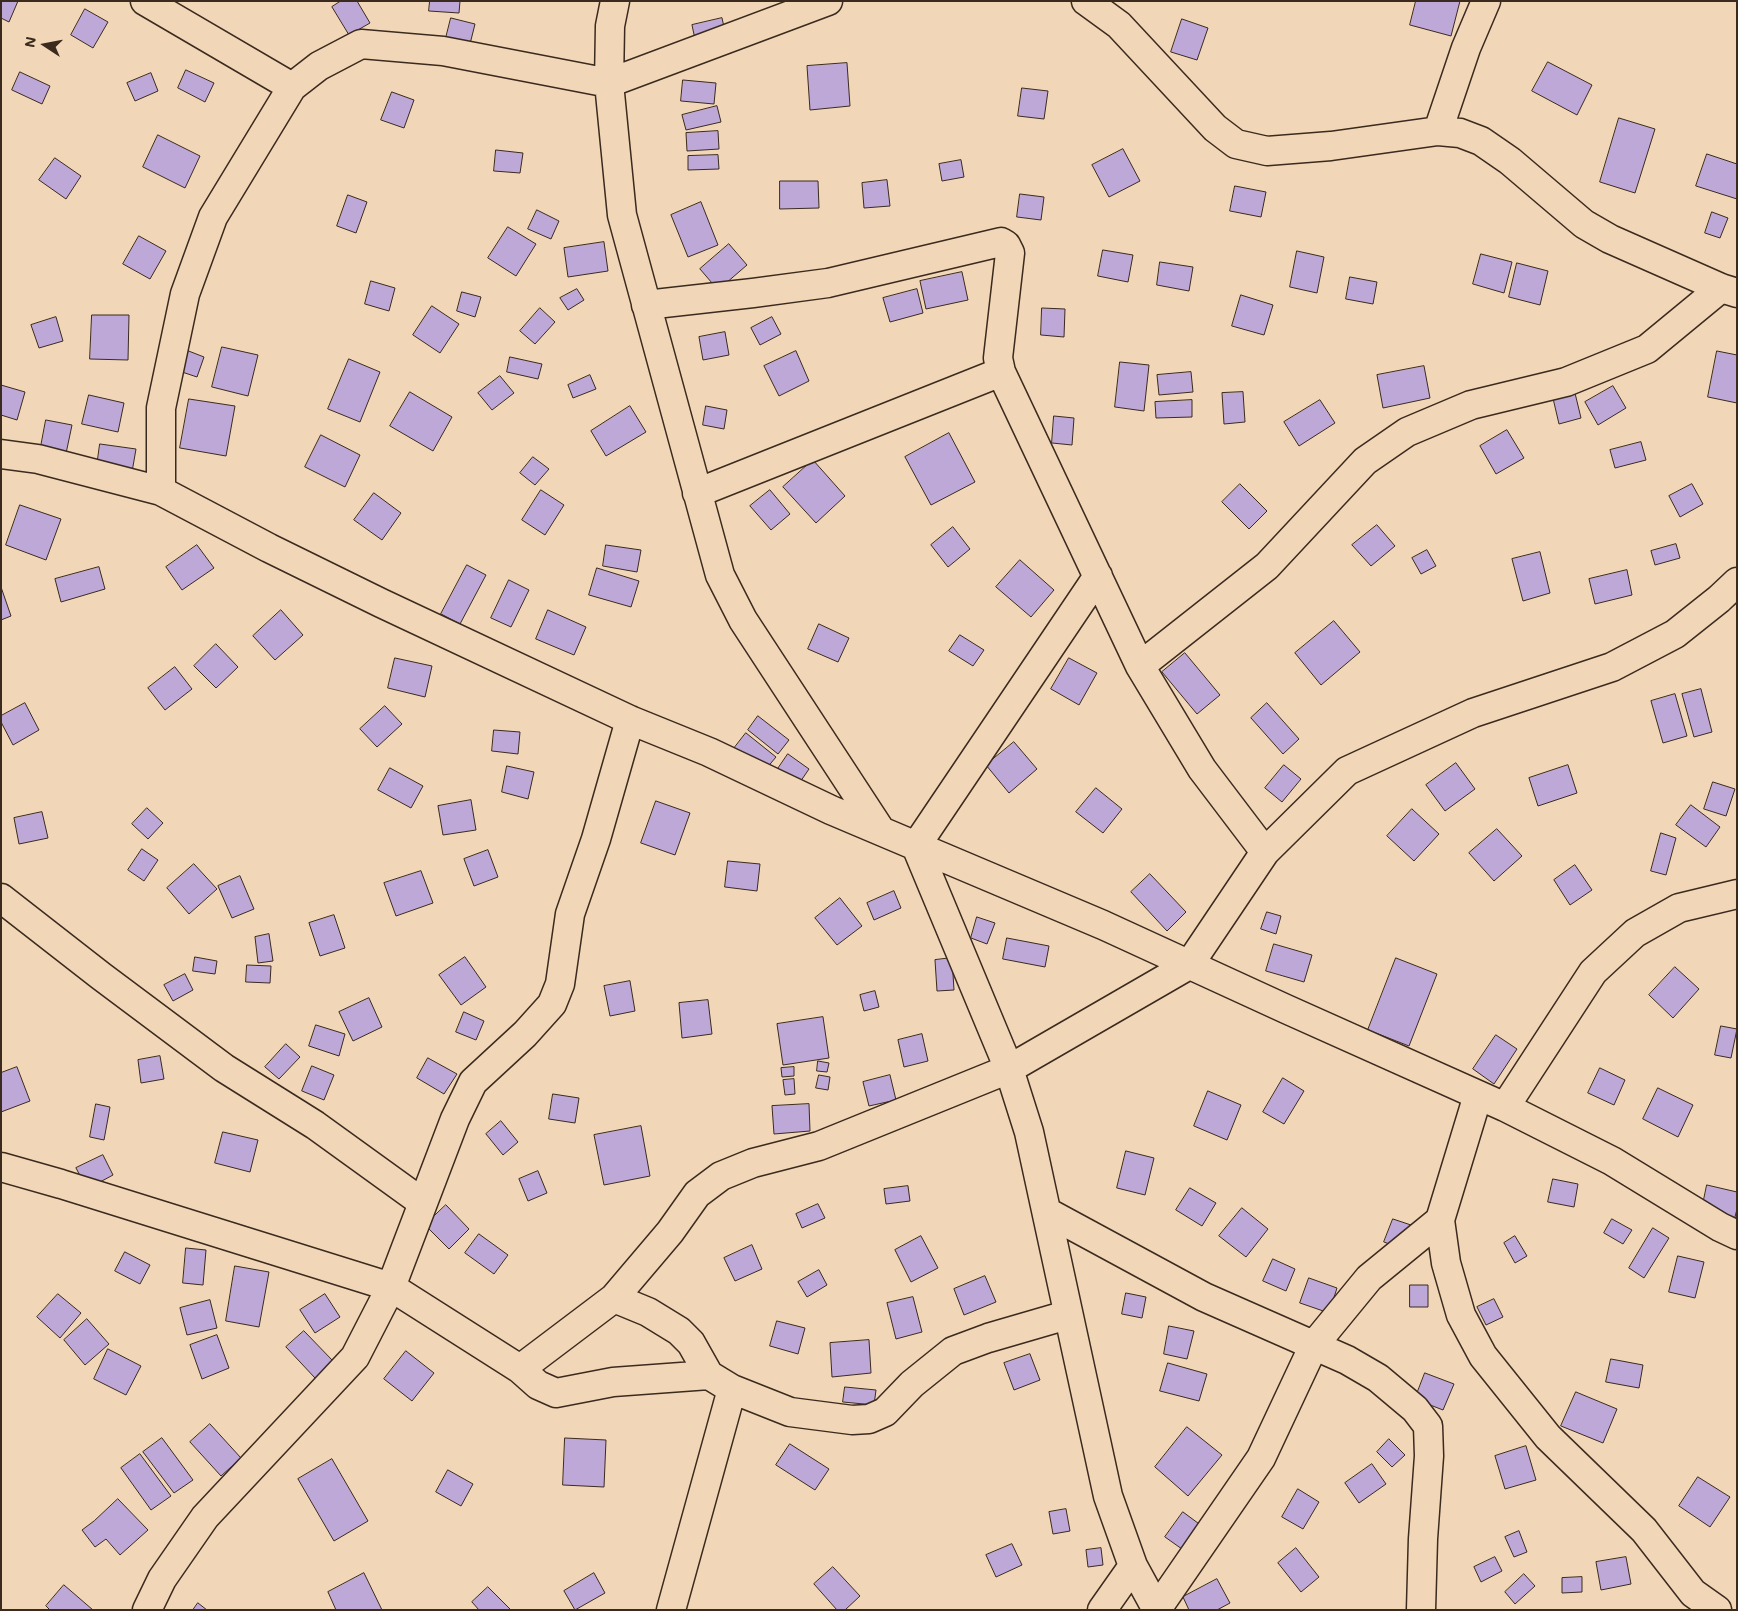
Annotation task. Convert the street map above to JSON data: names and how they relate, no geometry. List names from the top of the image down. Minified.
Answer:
{"north":"left"}
